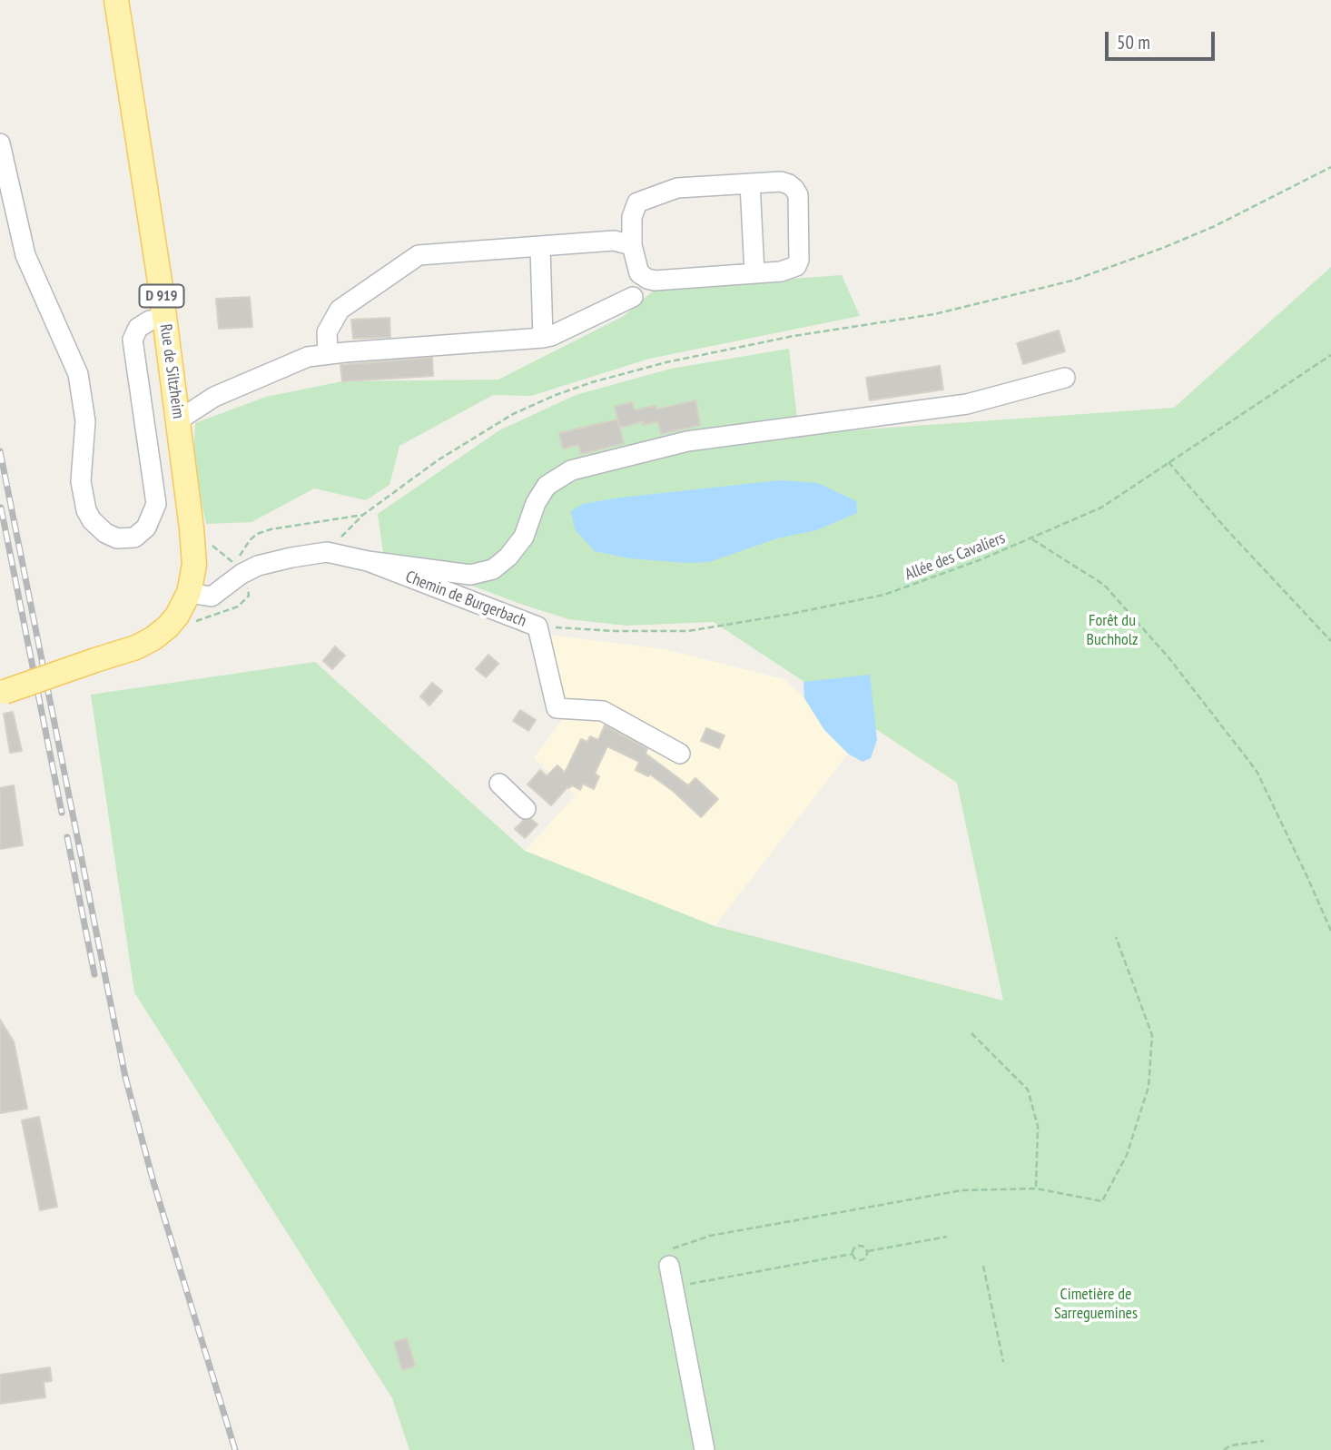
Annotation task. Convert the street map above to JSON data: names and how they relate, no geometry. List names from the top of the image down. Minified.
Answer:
{"streets":{"main road":["D 919","Rue de Siltzheim"],"street":["Chemin de Burgerbach"],"path":["Allée des Cavaliers"]},"crossings":[["D 919","Rue de Siltzheim"],["D 919","Chemin de Burgerbach"],["Rue de Siltzheim","Chemin de Burgerbach"],["Allée des Cavaliers","Chemin de Burgerbach"]],"parks":["Forêt du Buchholz","Cimetière de Sarreguemines"],"scale_bar":"50 m"}
